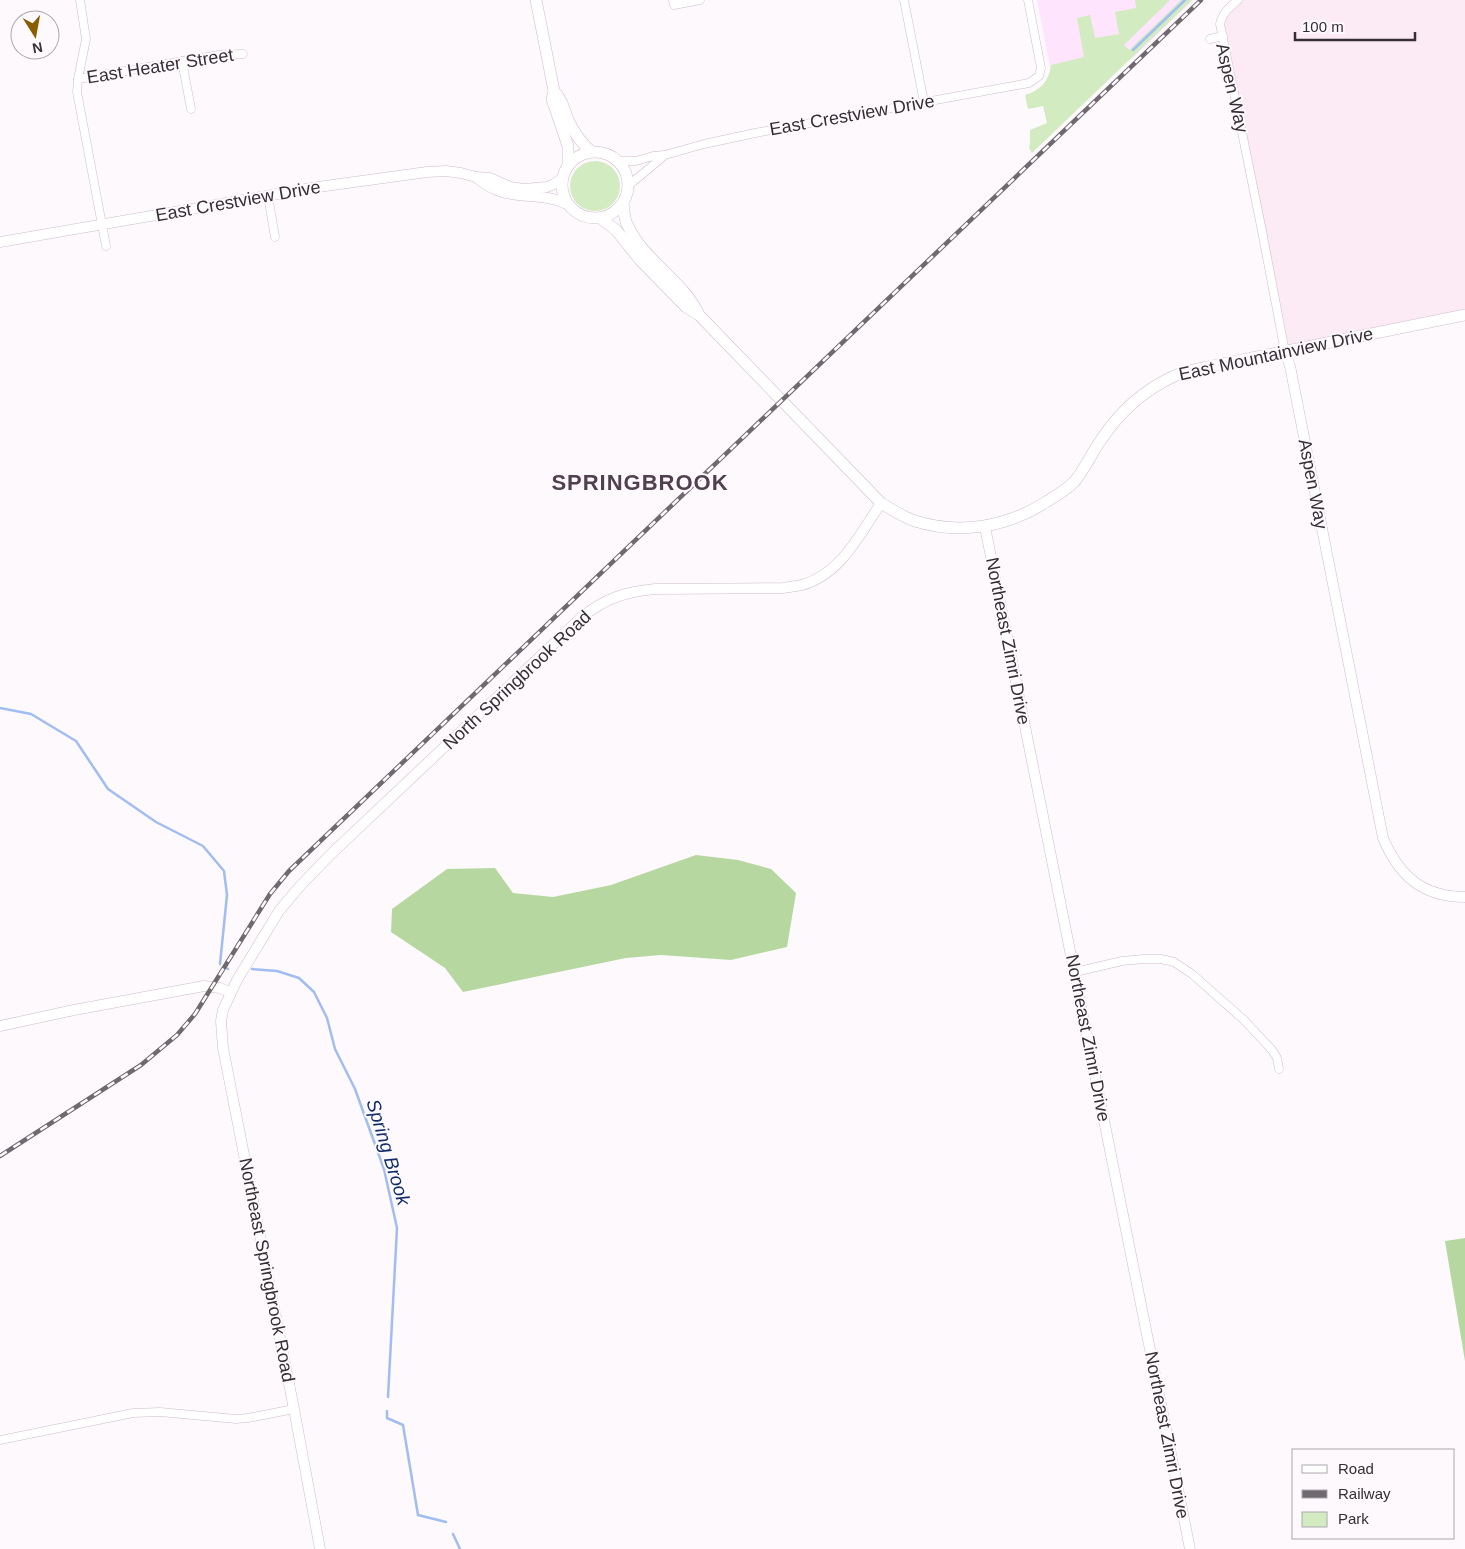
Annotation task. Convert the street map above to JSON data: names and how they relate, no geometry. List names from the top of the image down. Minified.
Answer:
{"streets":{"main road":["East Mountainview Drive"],"street":["East Heater Street","Aspen Way","East Crestview Drive","Northeast Zimri Drive","North Springbrook Road","Northeast Springbrook Road"]},"crossings":[["Aspen Way","East Mountainview Drive"],["East Mountainview Drive","Northeast Zimri Drive"],["East Mountainview Drive","North Springbrook Road"],["North Springbrook Road","Northeast Springbrook Road"]],"districts":["SPRINGBROOK"],"water":["Spring Brook"],"legend":["Road","Railway","Park"],"scale_bar":"100 m","north":"bottom"}
